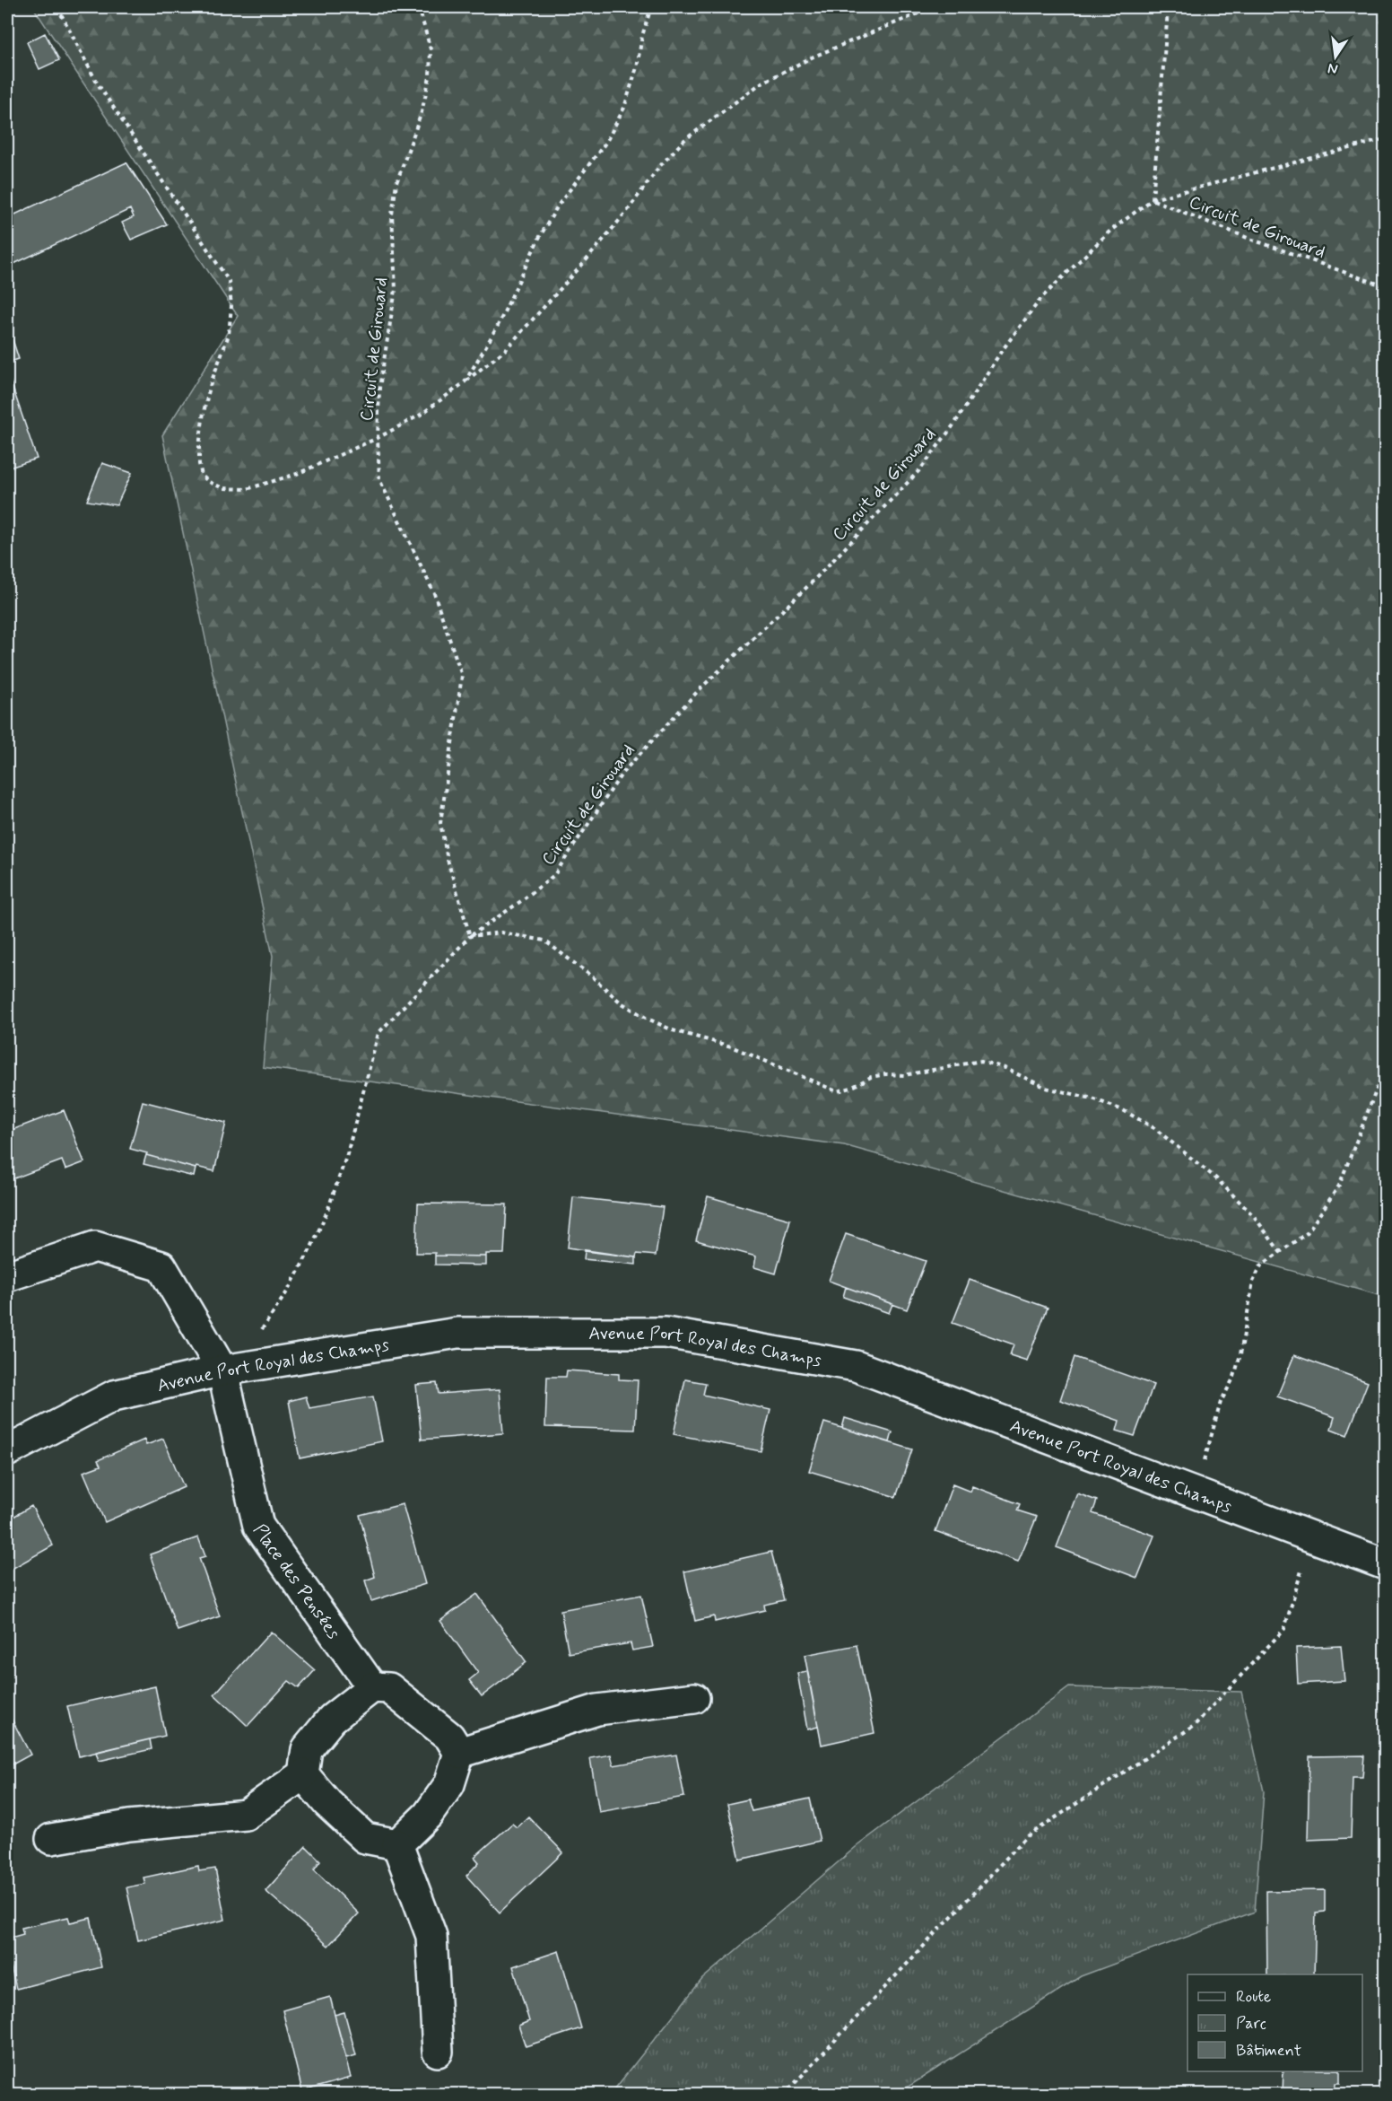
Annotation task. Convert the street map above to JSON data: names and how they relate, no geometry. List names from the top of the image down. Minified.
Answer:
{"streets":{"street":["Avenue Port Royal des Champs","Place des Pensées"],"path":["Circuit de Girouard"]},"crossings":[["Avenue Port Royal des Champs","Place des Pensées"]],"legend":["Route","Parc","Bâtiment"],"north":"bottom"}
